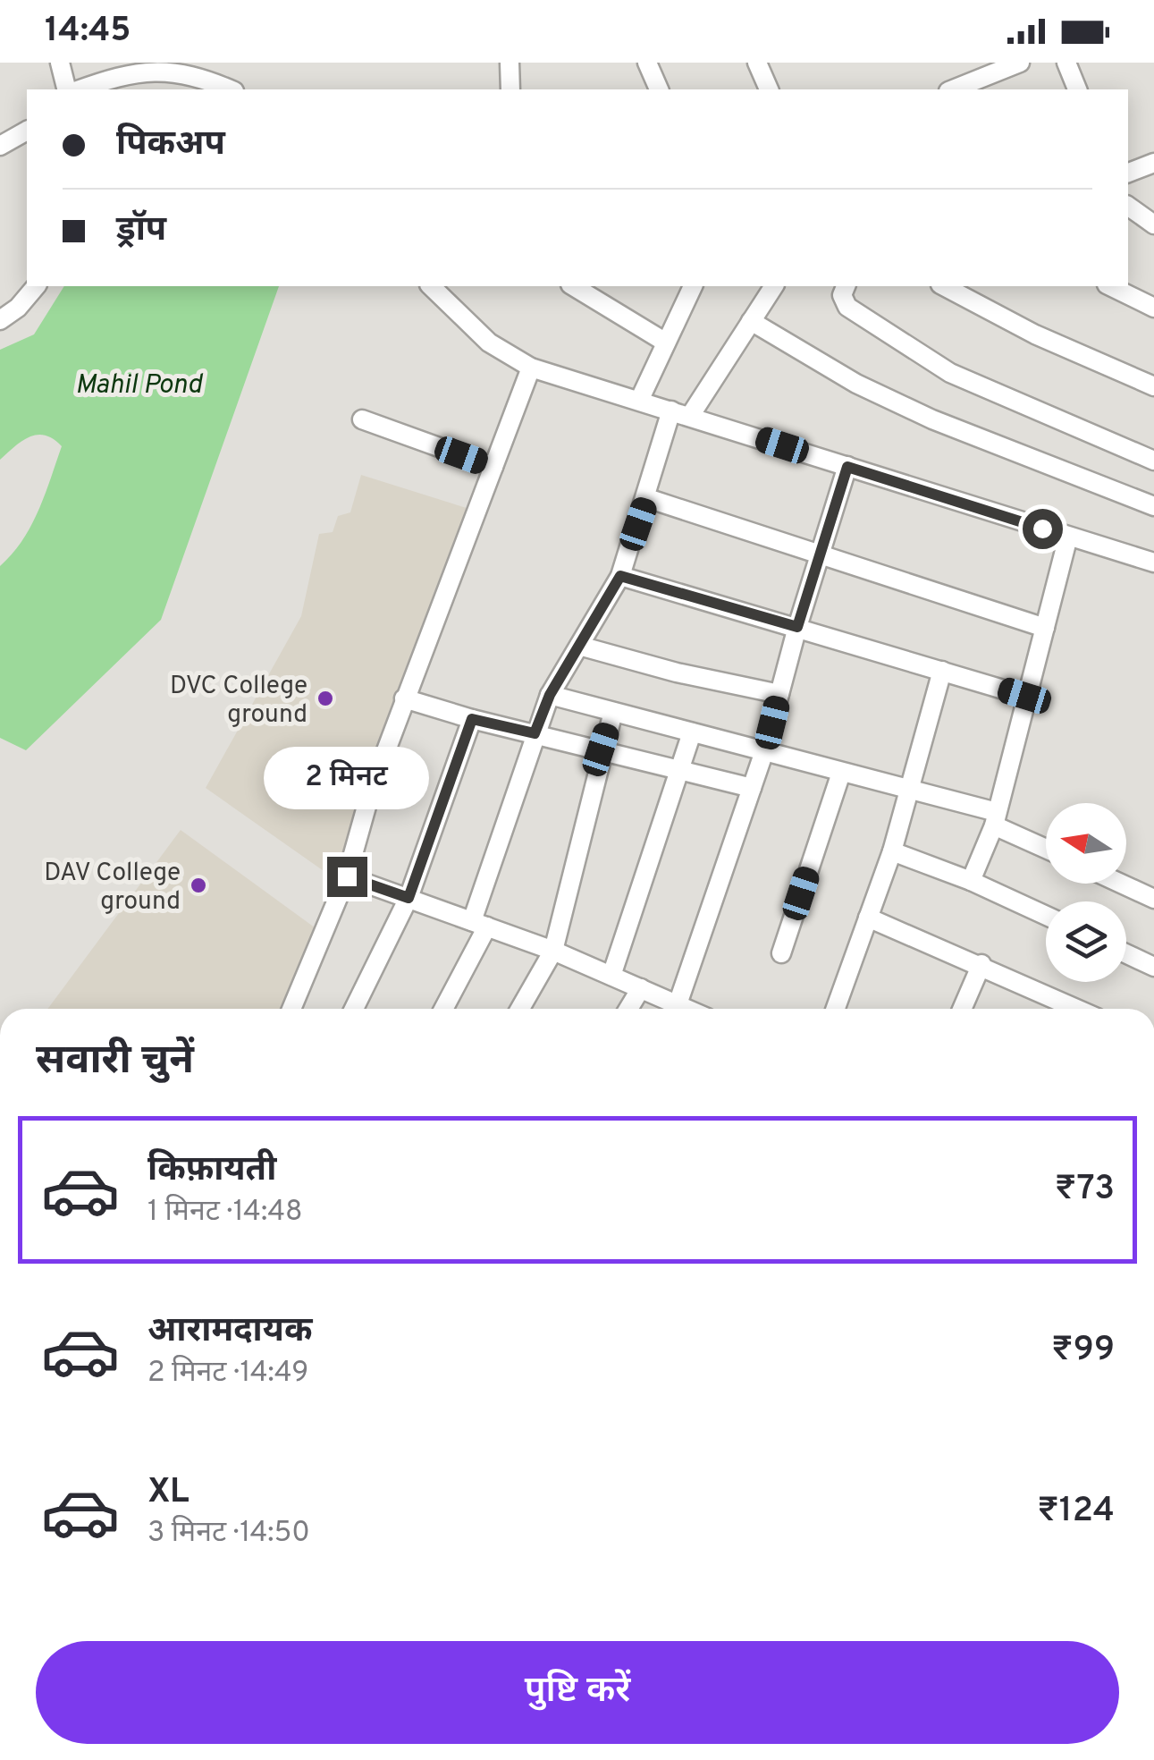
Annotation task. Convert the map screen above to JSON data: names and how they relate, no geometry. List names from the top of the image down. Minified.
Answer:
{"water":["Mahil Pond"],"places":["DVC College ground","DAV College ground"],"north":"left","page":{"status":"14:45","banner":["पिकअप","ड्रॉप"],"bubble":"2 मिनट","heading":"सवारी चुनें","list":[{"name":"किफ़ायती","note":"1 मिनट · 14:48","value":"₹73"},{"name":"आरामदायक","note":"2 मिनट · 14:49","value":"₹99"},{"name":"XL","note":"3 मिनट · 14:50","value":"₹124"}],"buttons":"पुष्टि करें"}}
